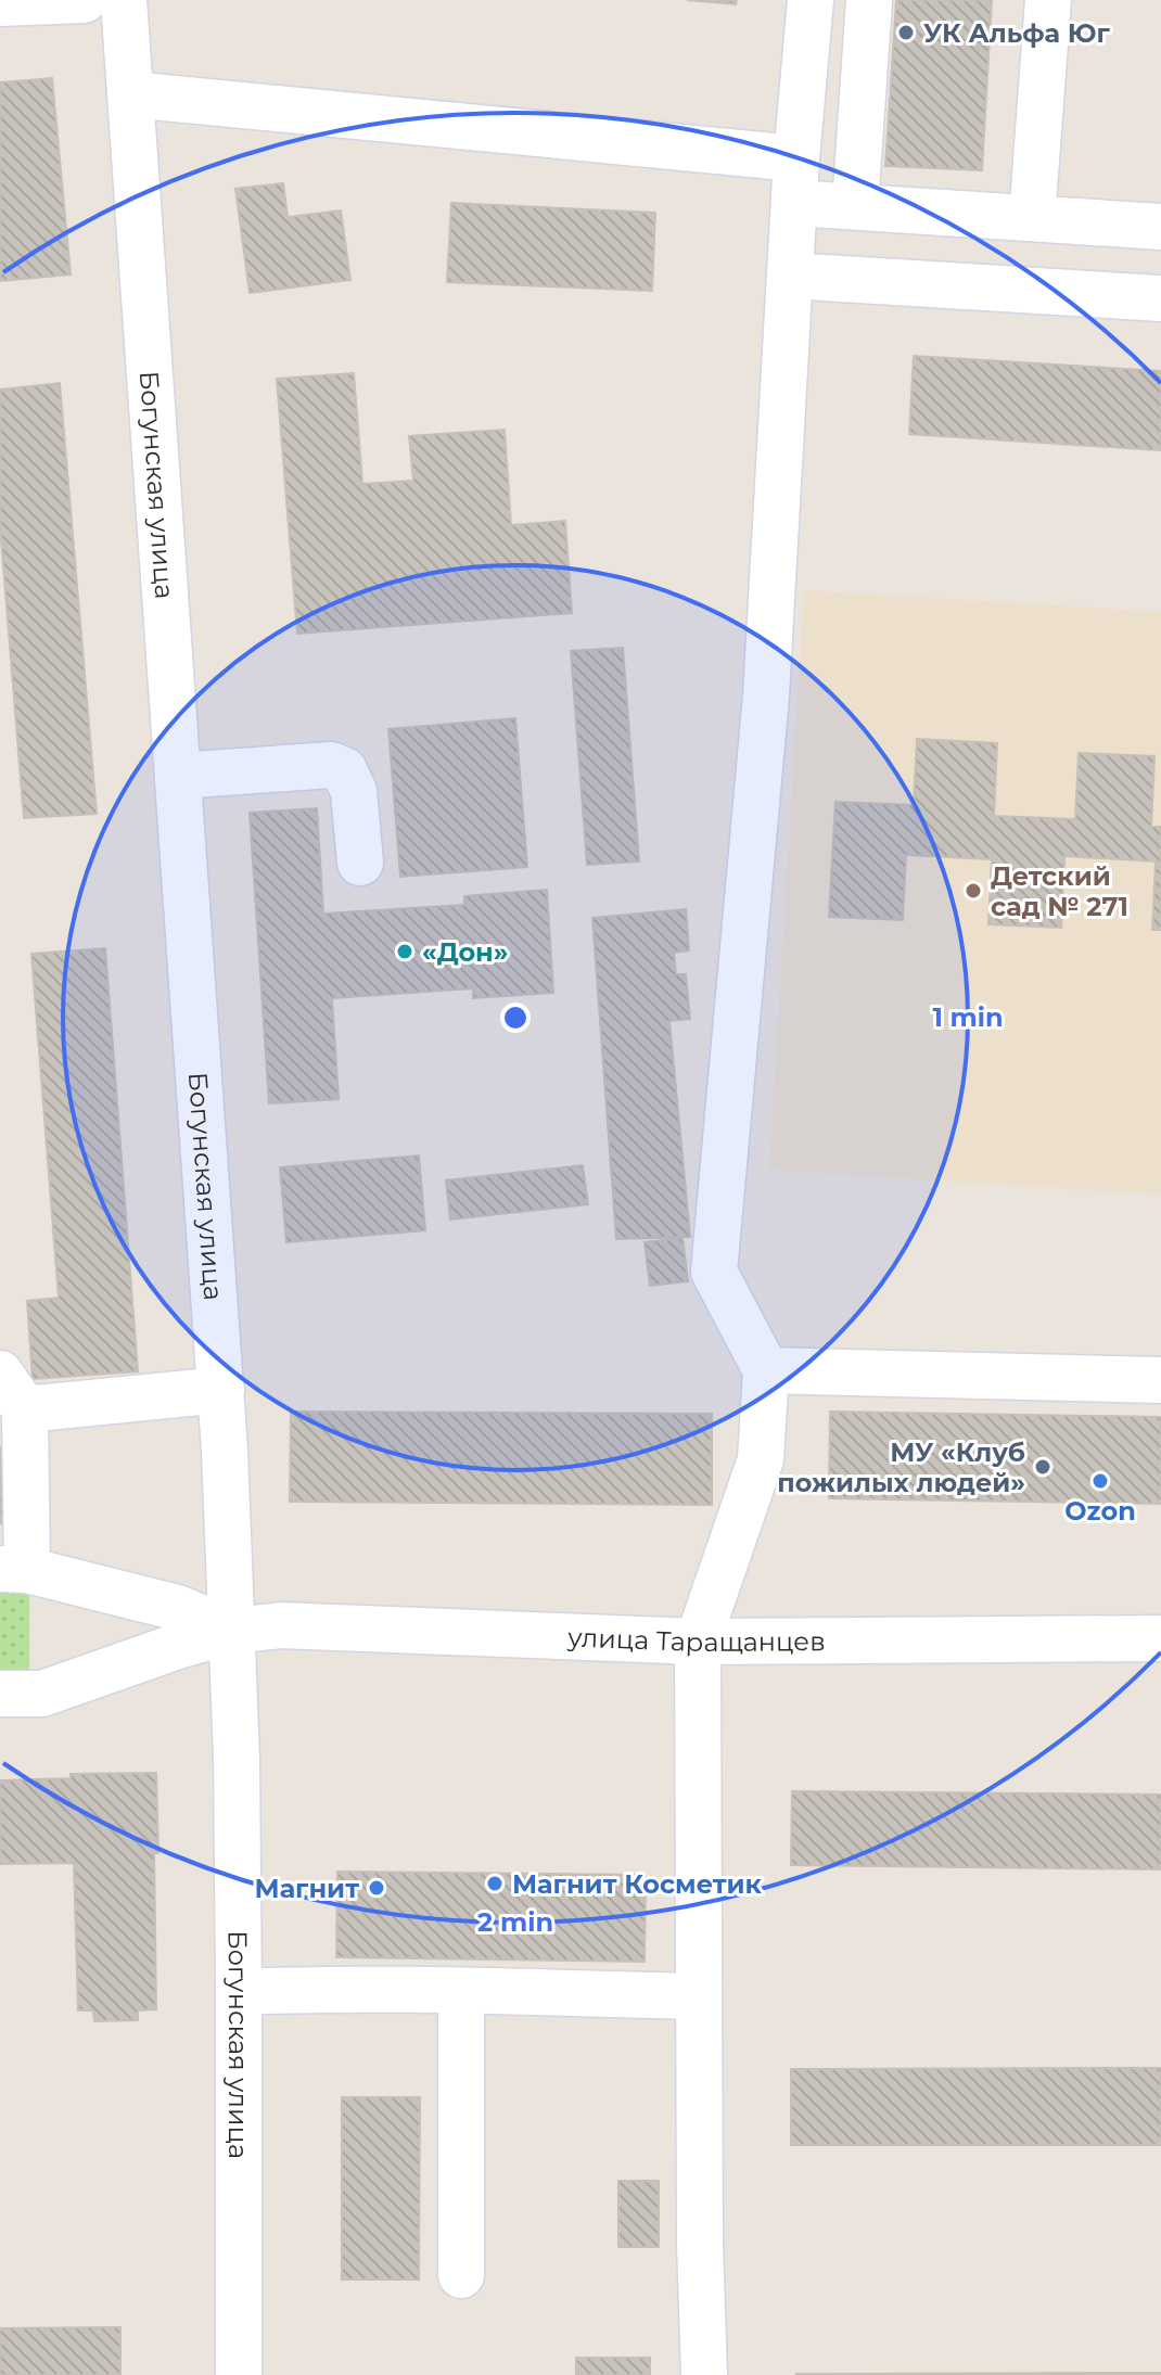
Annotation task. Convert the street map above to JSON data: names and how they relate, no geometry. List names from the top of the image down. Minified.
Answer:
{"streets":{"street":["Богунская улица","улица Таращанцев"]},"crossings":[["Богунская улица","улица Таращанцев"]],"places":["УК Альфа Юг","Детский сад № 271","«Дон»","МУ «Клуб пожилых людей»","Ozon","Магнит Косметик","Магнит"],"rings":["1 min","2 min"]}
